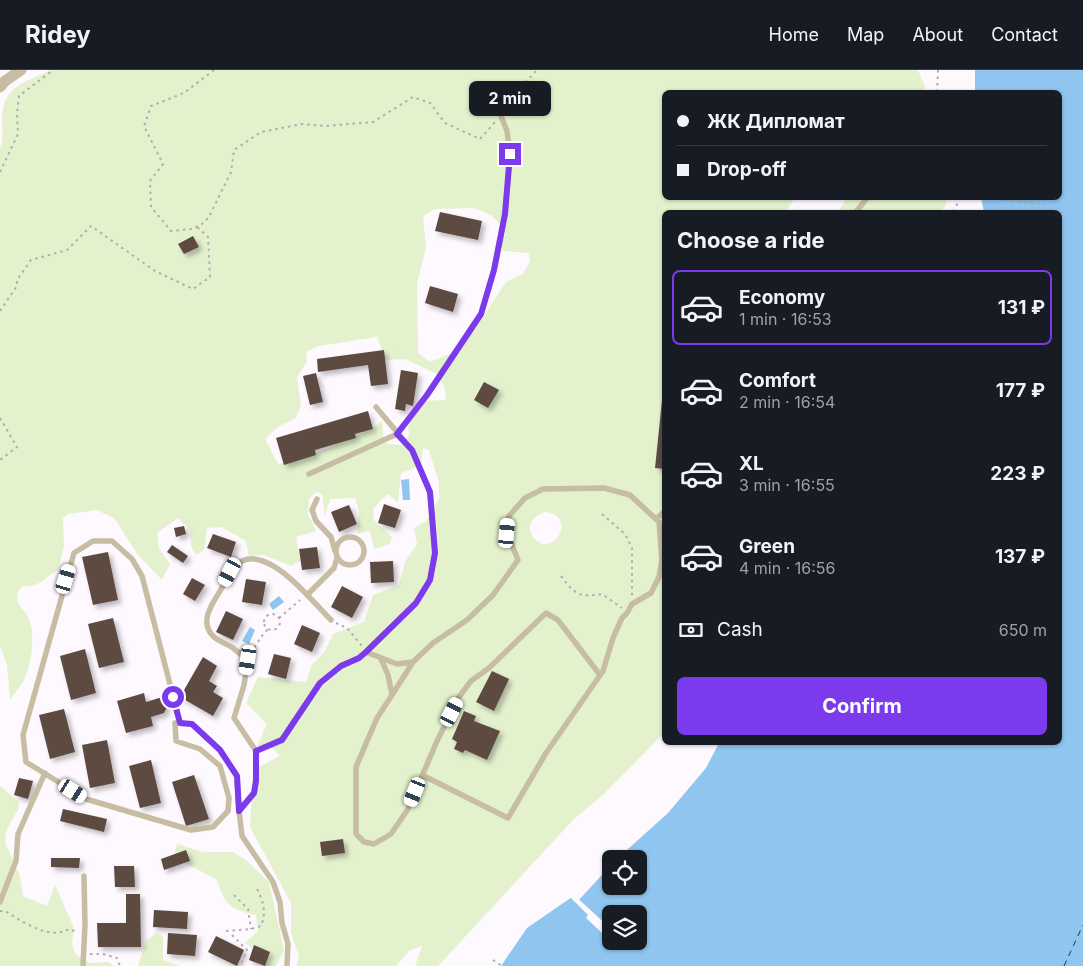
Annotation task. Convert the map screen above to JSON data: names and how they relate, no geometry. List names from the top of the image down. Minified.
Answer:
{"page":{"header":"Ridey","nav":["Home","Map","About","Contact"],"bubble":"2 min","banner":["ЖК Дипломат","Drop-off"],"heading":"Choose a ride","list":[{"name":"Economy","note":"1 min · 16:53","value":"131 ₽"},{"name":"Comfort","note":"2 min · 16:54","value":"177 ₽"},{"name":"XL","note":"3 min · 16:55","value":"223 ₽"},{"name":"Green","note":"4 min · 16:56","value":"137 ₽"}],"pay":["Cash","650 m"],"buttons":"Confirm"}}
